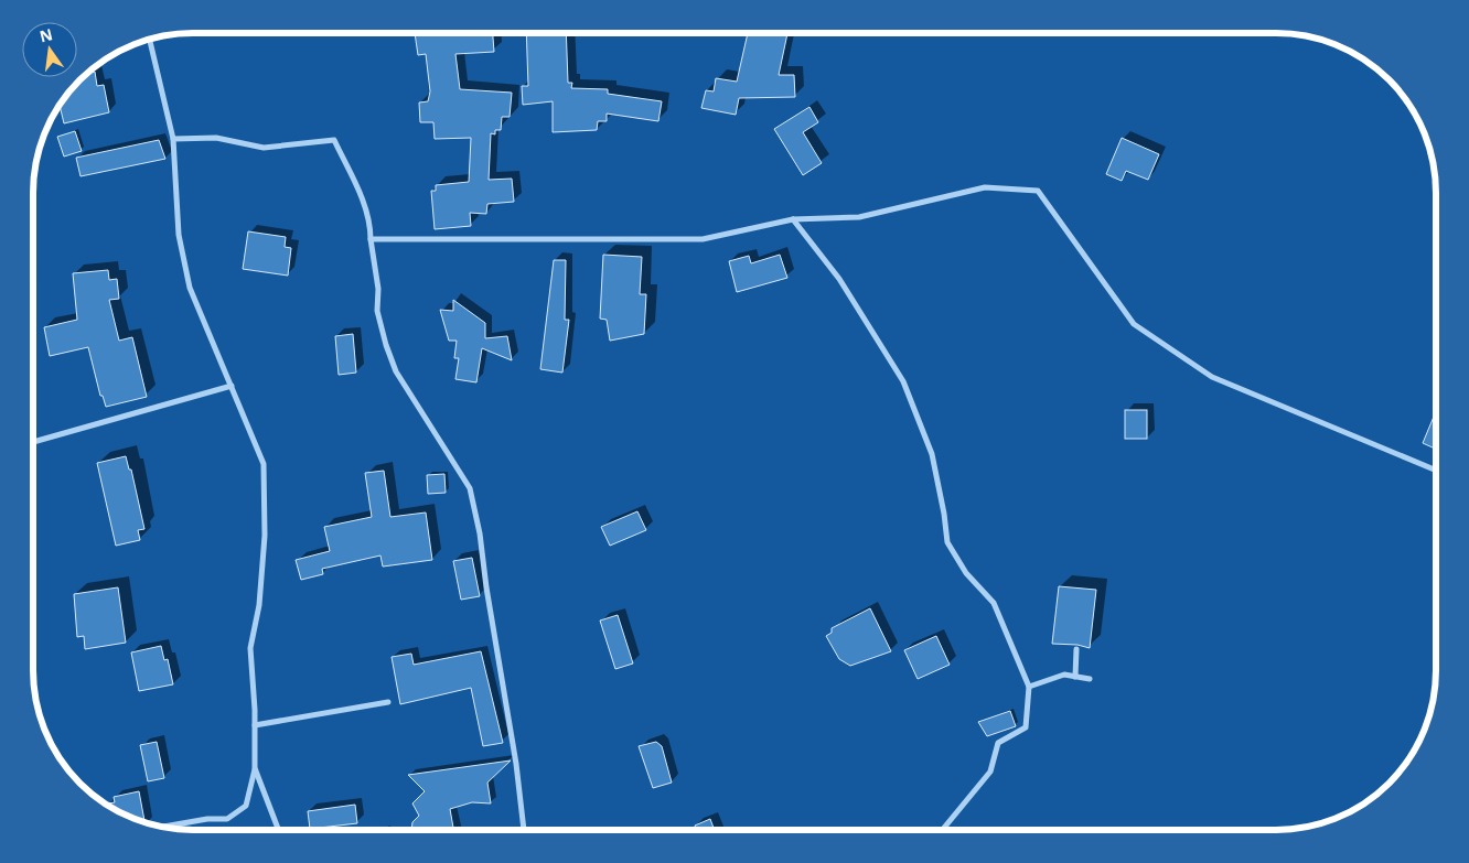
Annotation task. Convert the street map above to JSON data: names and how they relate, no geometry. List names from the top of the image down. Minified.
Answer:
{"north":"top"}
